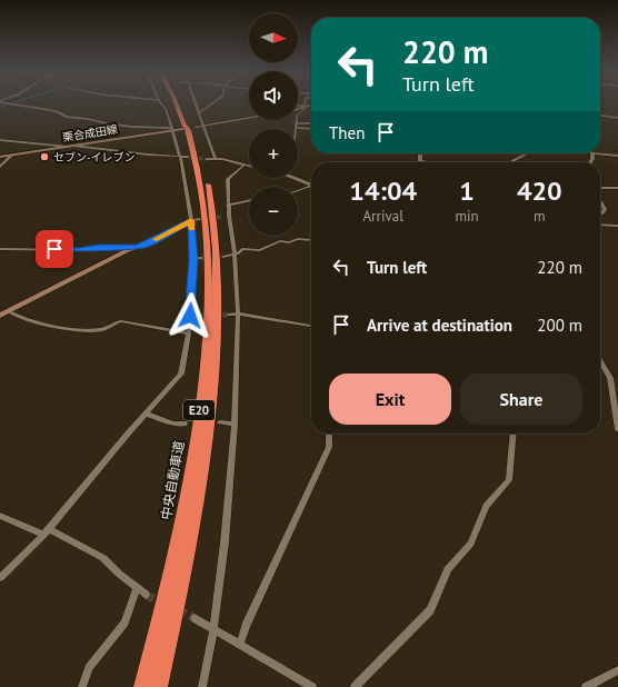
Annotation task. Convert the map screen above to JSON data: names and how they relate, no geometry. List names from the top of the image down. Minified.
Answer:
{"streets":{"highway":["E20","中央自動車道"],"main road":["栗合成田線"]},"crossings":[["栗合成田線","中央自動車道"]],"places":["セブン-イレブン"],"north":"right","page":{"map_buttons":["+","−"],"turn":["220 m","Turn left"],"then":"Then","eta":["14:04","Arrival","1","min","420","m"],"list":[{"name":"Turn left","value":"220 m"},{"name":"Arrive at destination","value":"200 m"}],"buttons":["Exit","Share"]}}
